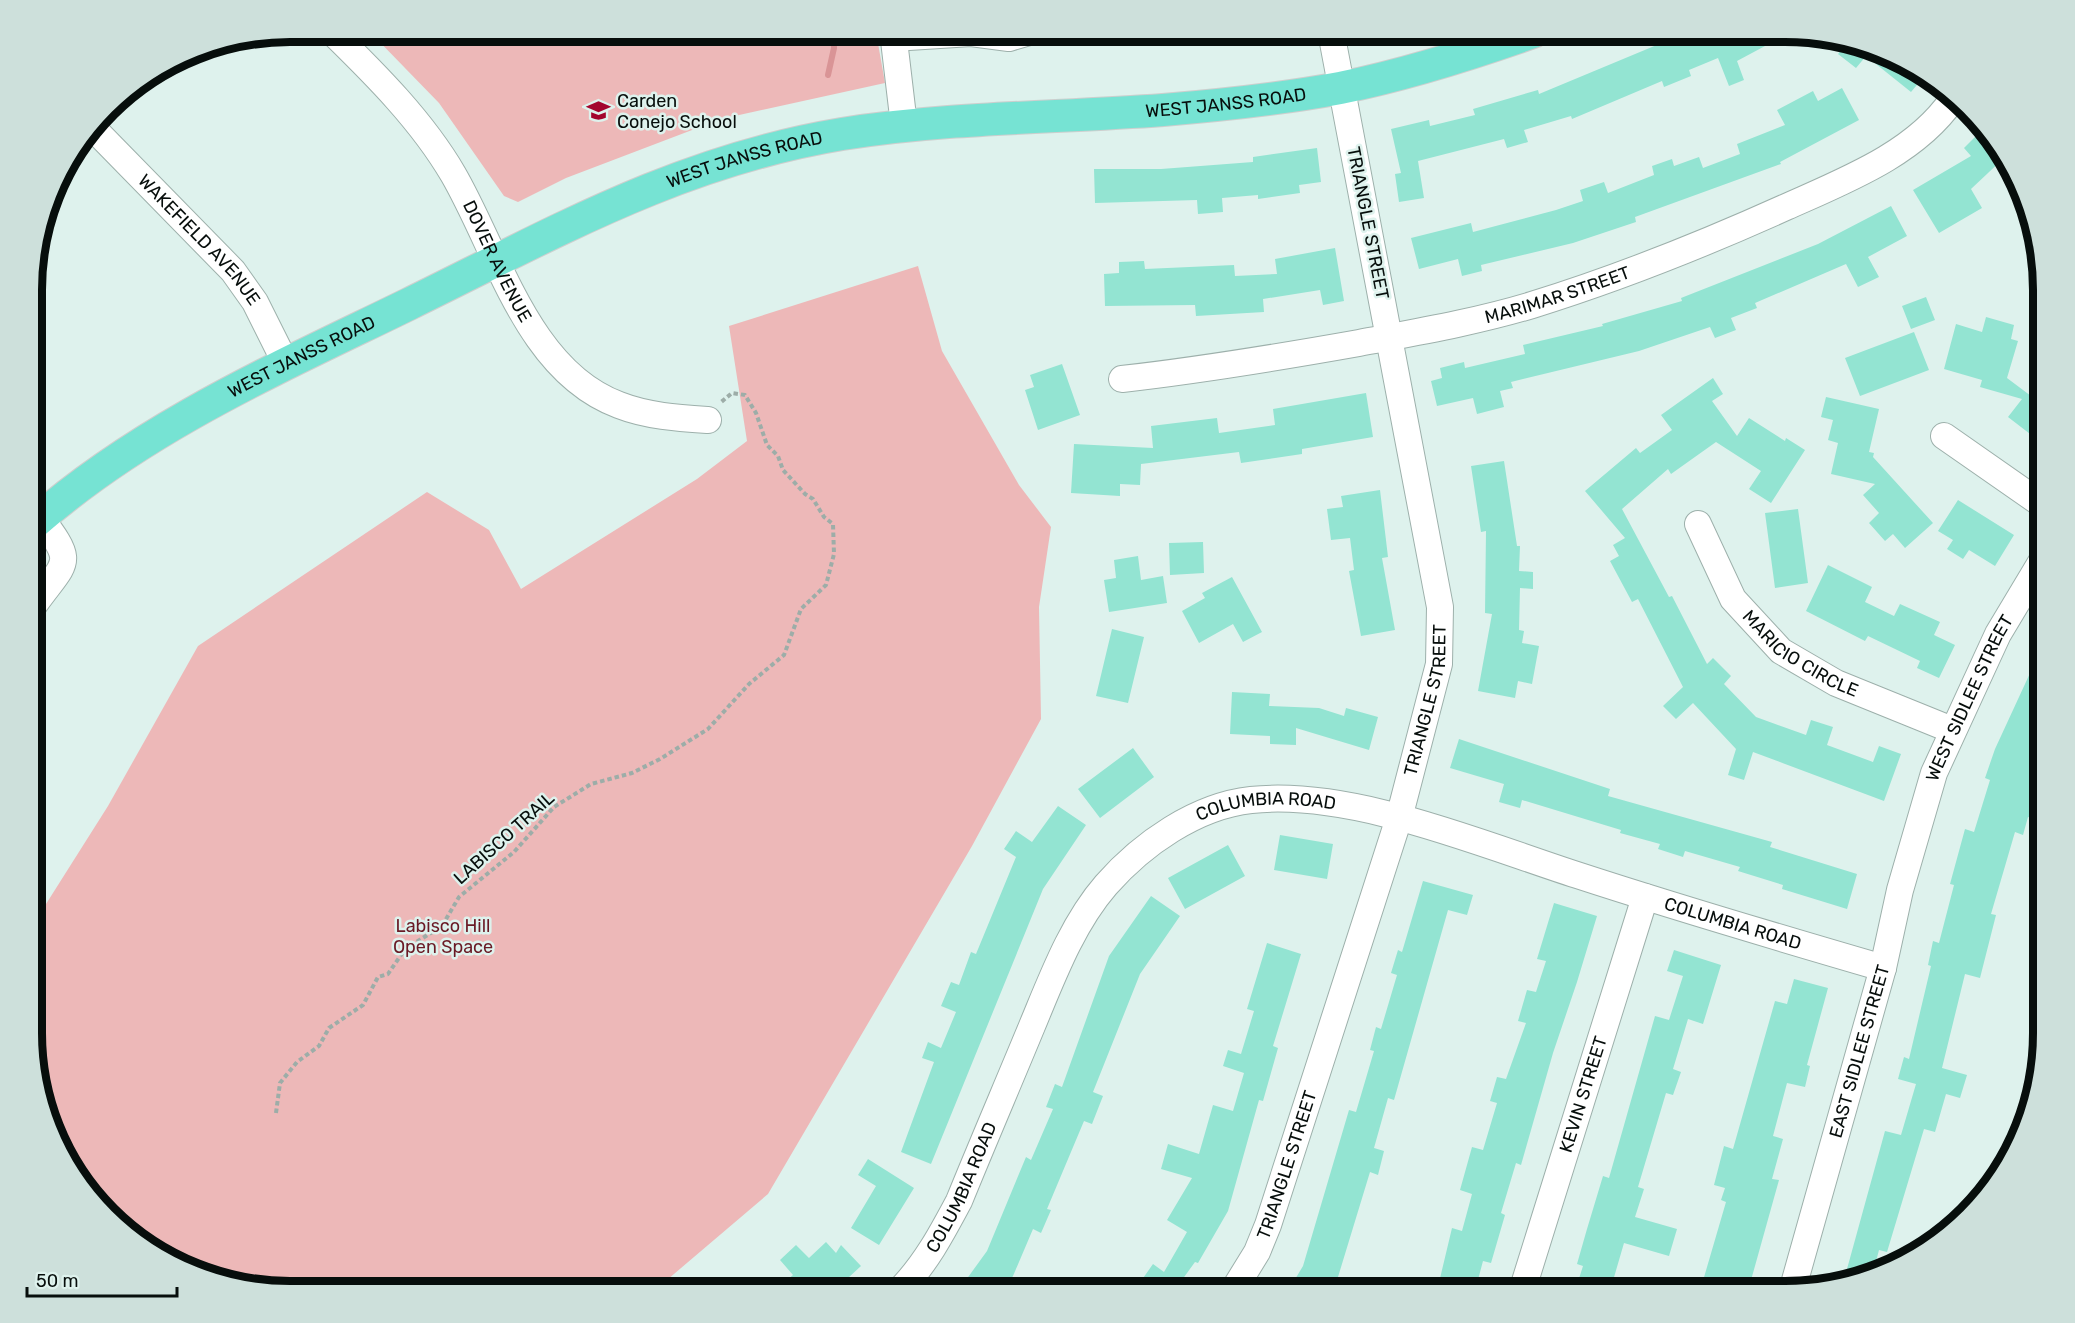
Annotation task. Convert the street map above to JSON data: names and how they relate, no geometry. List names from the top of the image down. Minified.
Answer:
{"streets":{"main road":["WEST JANSS ROAD"],"street":["TRIANGLE STREET","WAKEFIELD AVENUE","DOVER AVENUE","MARIMAR STREET","MARICIO CIRCLE","WEST SIDLEE STREET","COLUMBIA ROAD","EAST SIDLEE STREET","KEVIN STREET"],"path":["LABISCO TRAIL"]},"crossings":[["WEST JANSS ROAD","TRIANGLE STREET"],["WEST JANSS ROAD","WAKEFIELD AVENUE"],["WEST JANSS ROAD","DOVER AVENUE"],["TRIANGLE STREET","MARIMAR STREET"],["TRIANGLE STREET","COLUMBIA ROAD"],["DOVER AVENUE","LABISCO TRAIL"],["MARICIO CIRCLE","WEST SIDLEE STREET"],["WEST SIDLEE STREET","EAST SIDLEE STREET"],["COLUMBIA ROAD","EAST SIDLEE STREET"],["COLUMBIA ROAD","KEVIN STREET"]],"parks":["Labisco Hill Open Space"],"places":{"school or university":["Carden Conejo School"]},"scale_bar":"50 m"}
